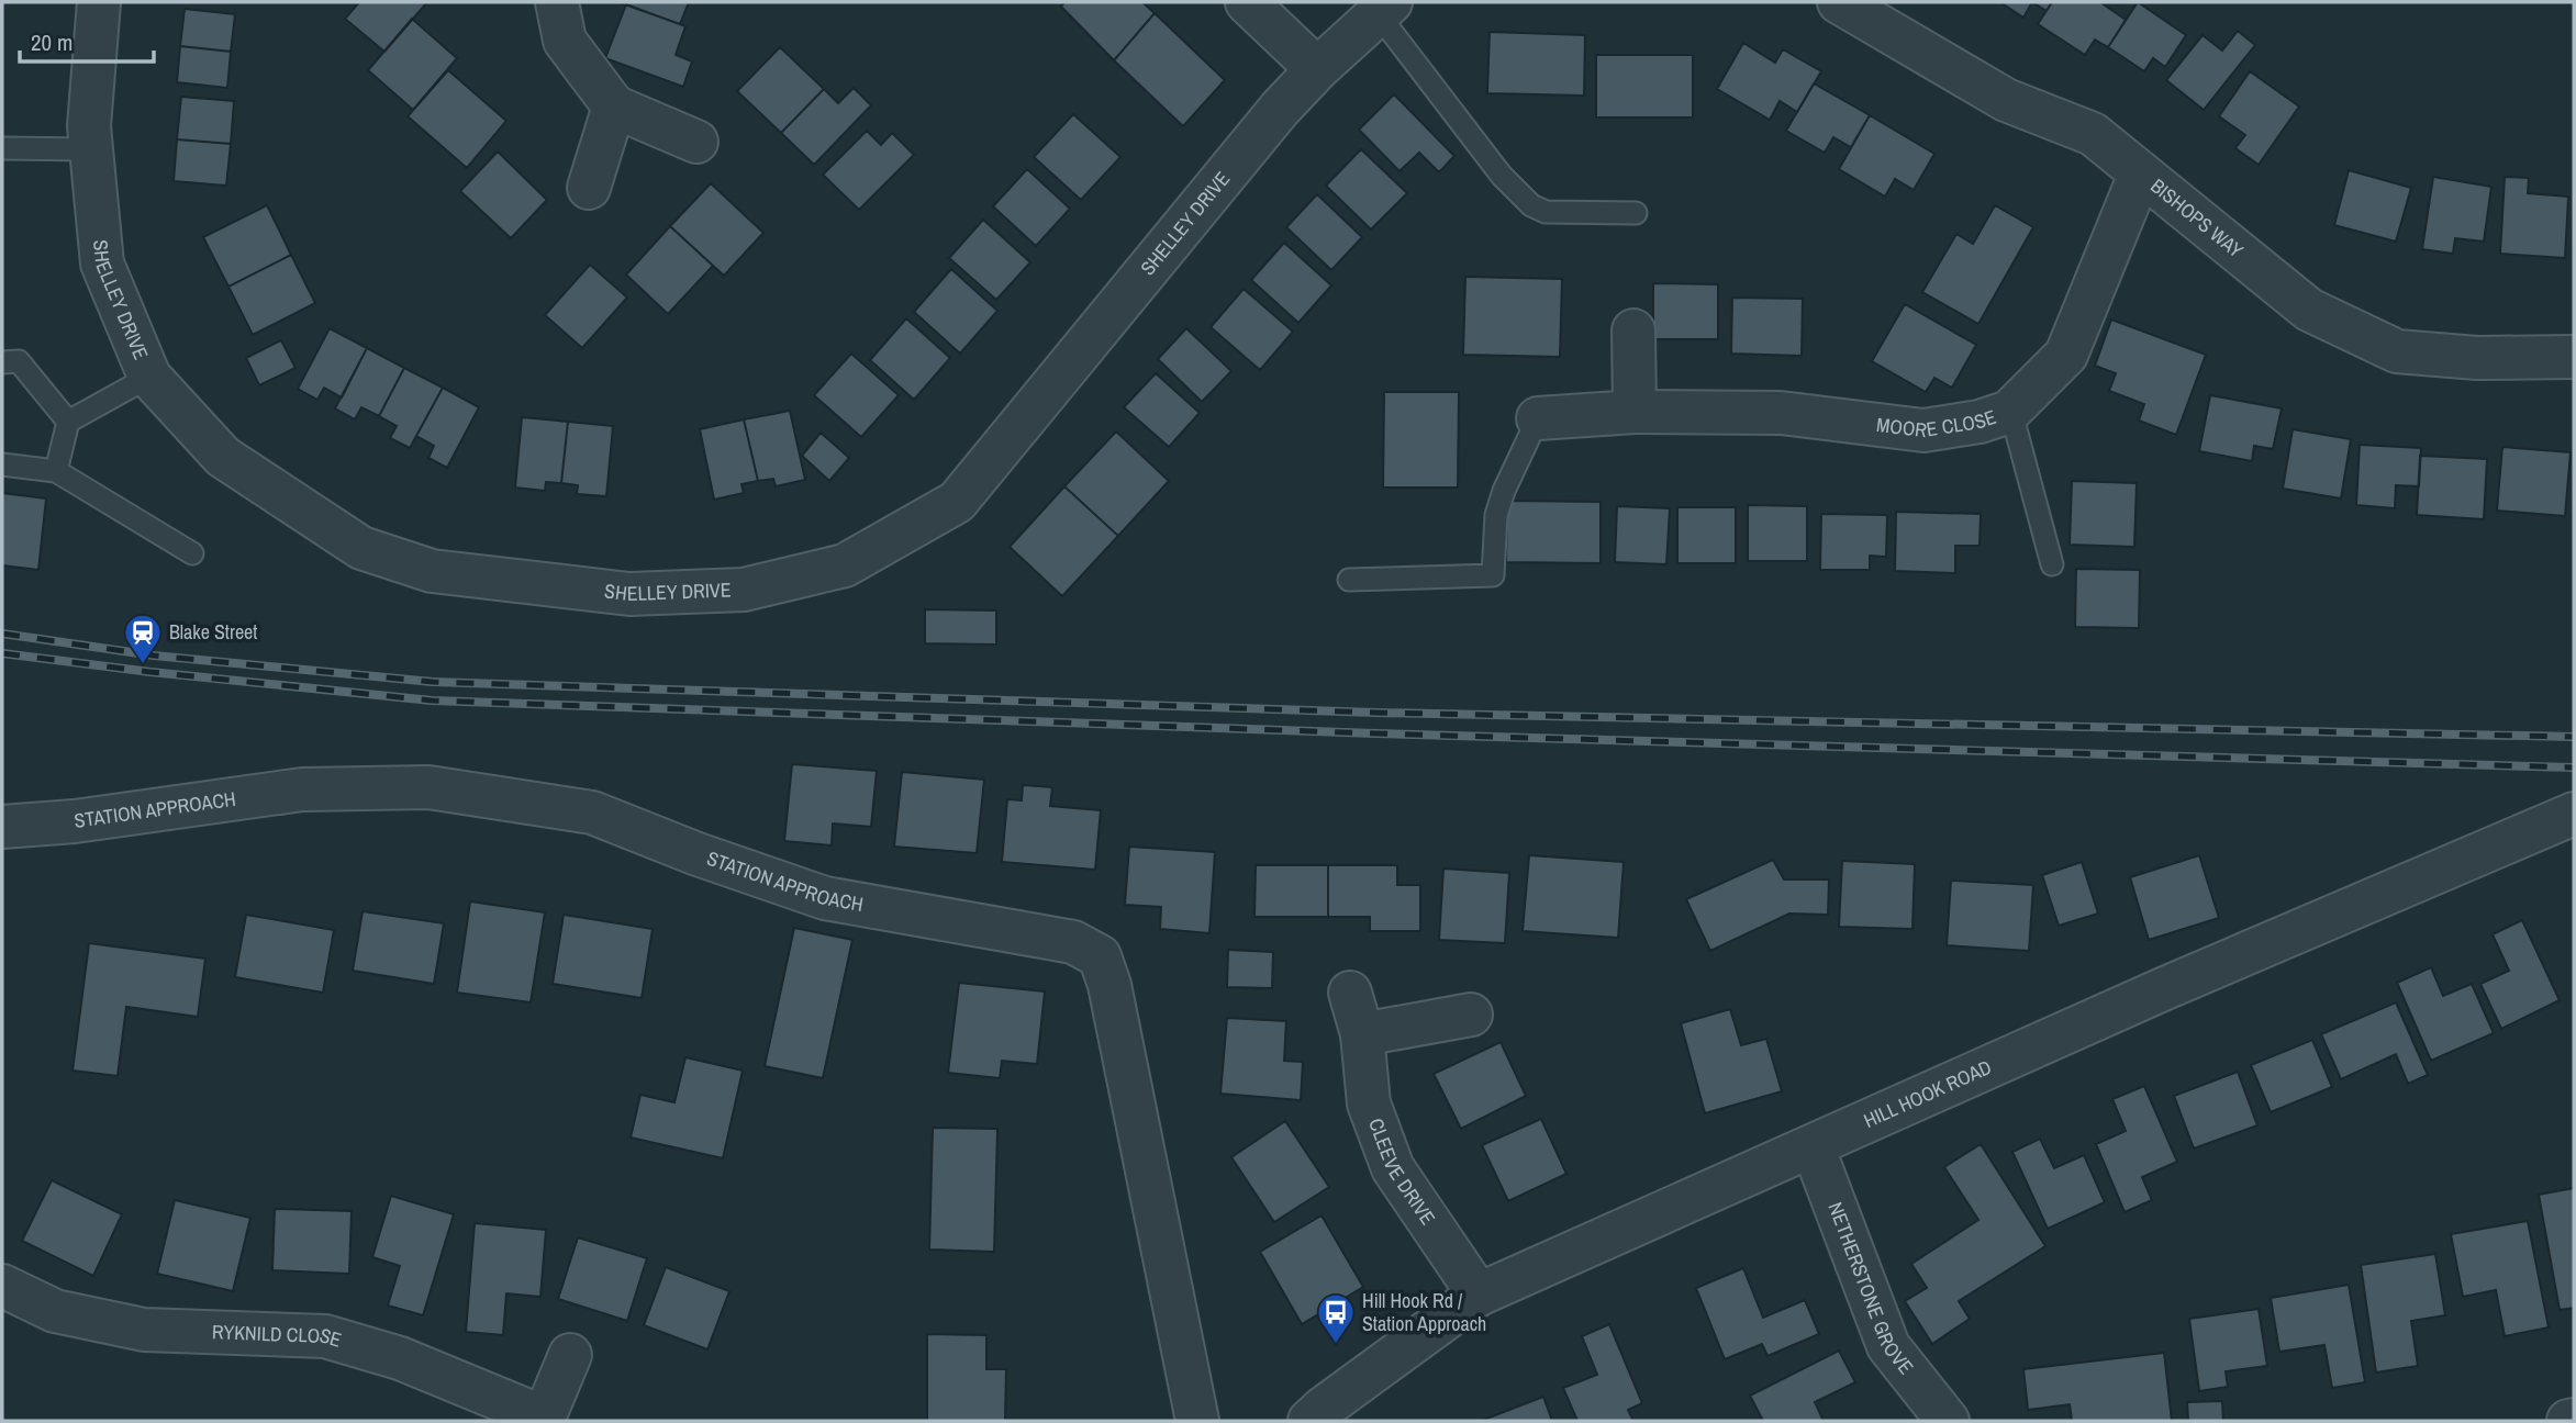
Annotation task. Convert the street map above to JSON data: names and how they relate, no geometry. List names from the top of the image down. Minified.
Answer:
{"streets":{"street":["BISHOPS WAY","SHELLEY DRIVE","MOORE CLOSE","STATION APPROACH","HILL HOOK ROAD","CLEEVE DRIVE","NETHERSTONE GROVE","RYKNILD CLOSE"]},"crossings":[["BISHOPS WAY","MOORE CLOSE"],["HILL HOOK ROAD","CLEEVE DRIVE"],["HILL HOOK ROAD","NETHERSTONE GROVE"]],"places":{"station":["Blake Street"],"bus stop":["Hill Hook Rd / Station Approach"]},"scale_bar":"20 m"}
